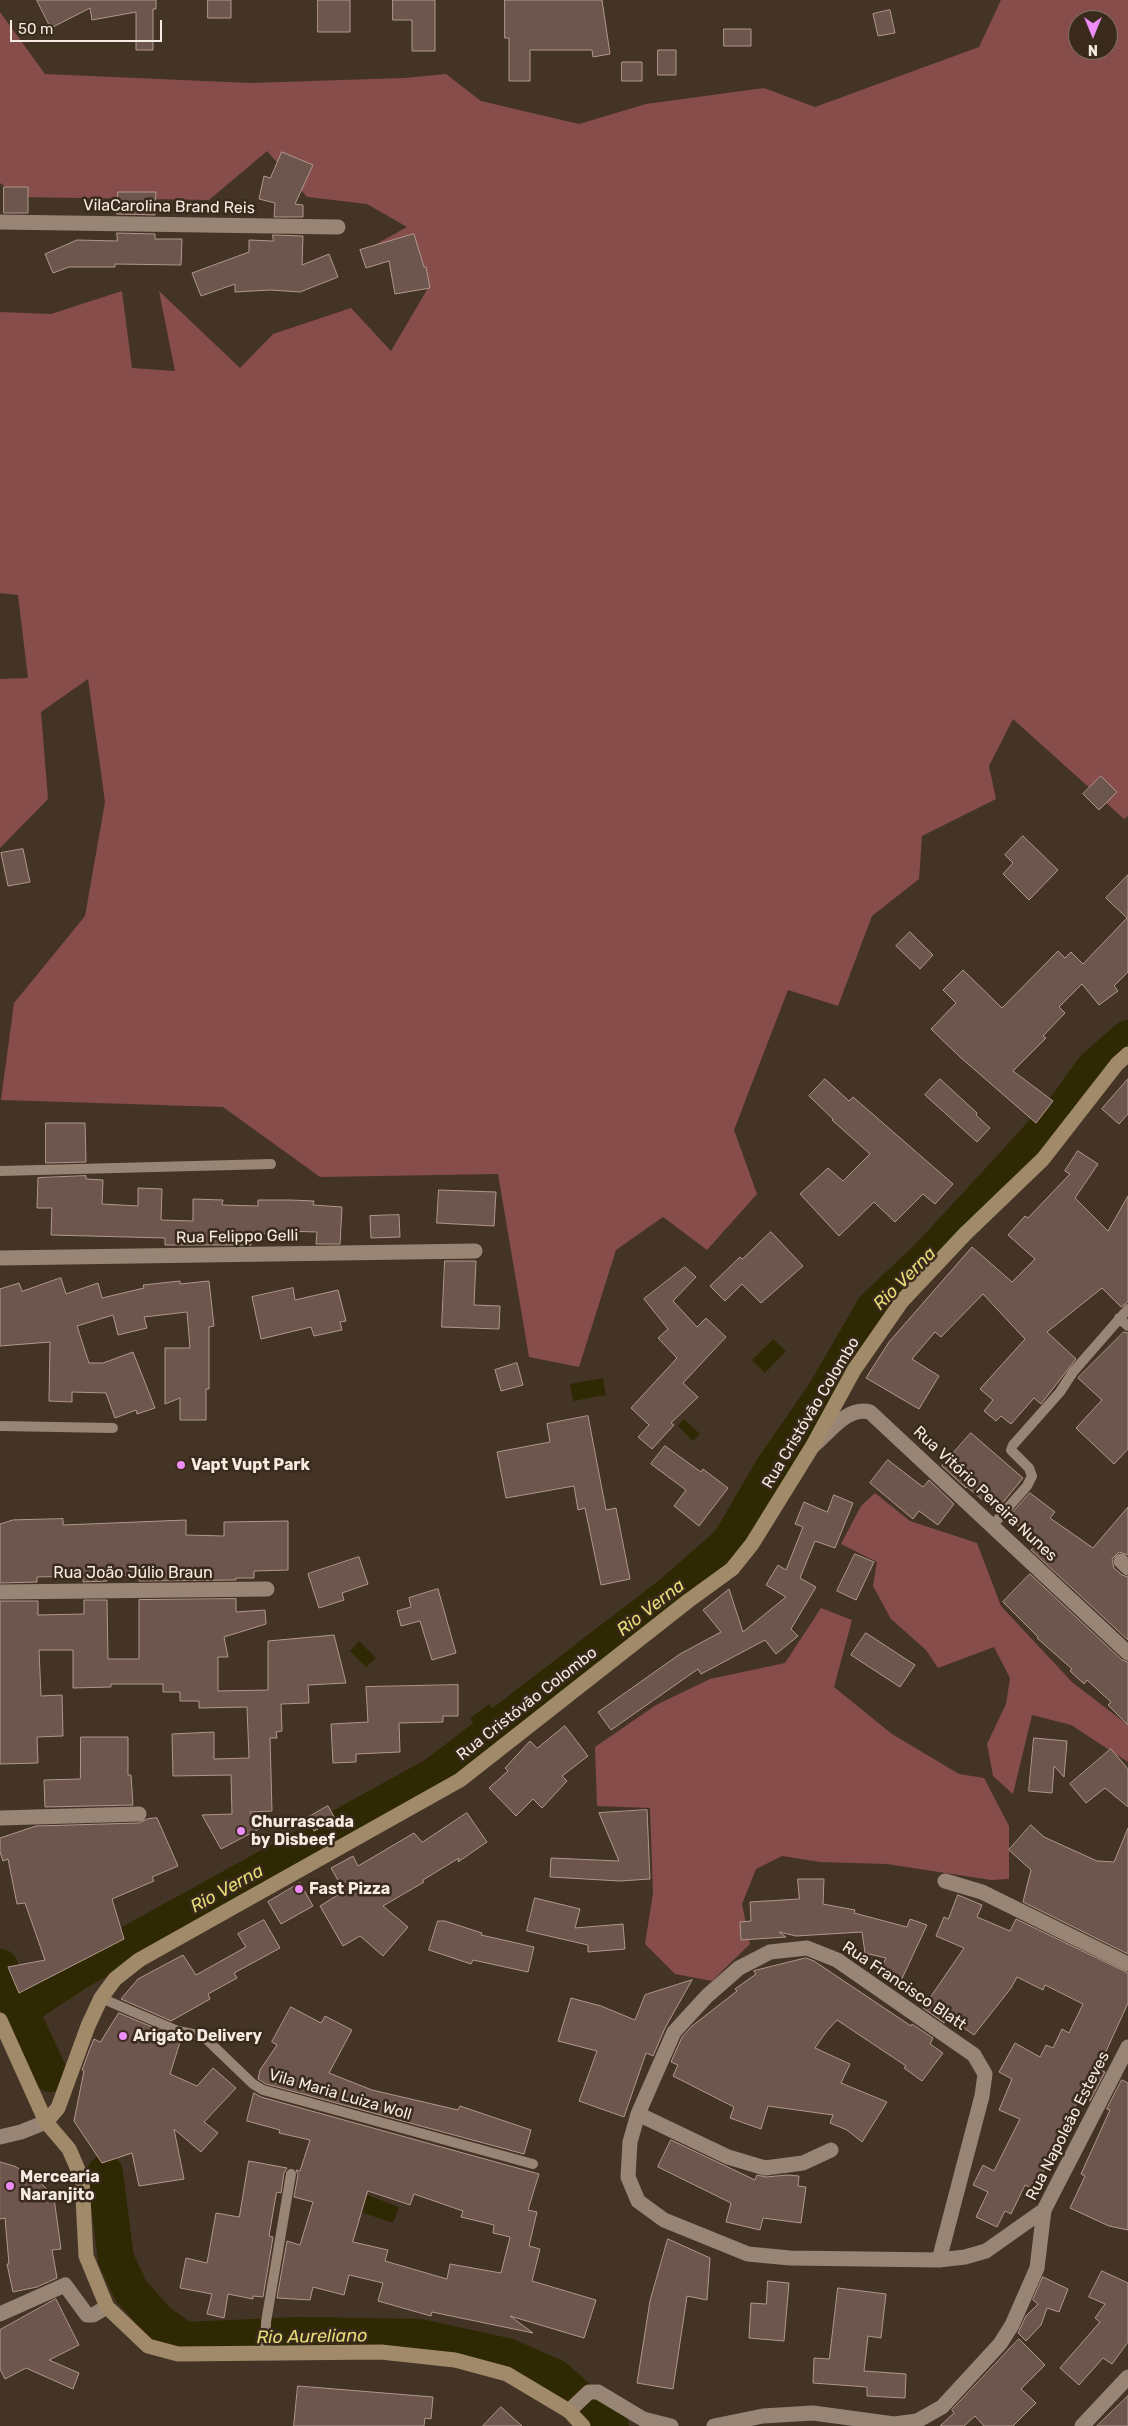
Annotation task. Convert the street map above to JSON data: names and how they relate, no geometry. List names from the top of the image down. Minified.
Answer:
{"streets":{"main road":["Rua Cristóvão Colombo"],"street":["VilaCarolina Brand Reis","Rua Felippo Gelli","Rua Vitório Pereira Nunes","Rua João Júlio Braun","Rua Francisco Blatt","Rua Napoleão Esteves"],"lane":["Vila Maria Luiza Woll"]},"crossings":[["Rua Cristóvão Colombo","Rua Vitório Pereira Nunes"],["Rua Cristóvão Colombo","Vila Maria Luiza Woll"],["Rua Francisco Blatt","Rua Napoleão Esteves"]],"water":["Rio Verna","Rio Aureliano"],"places":["Vapt Vupt Park","Churrascada by Disbeef","Fast Pizza","Arigato Delivery","Mercearia Naranjito"],"scale_bar":"50 m","north":"bottom"}
